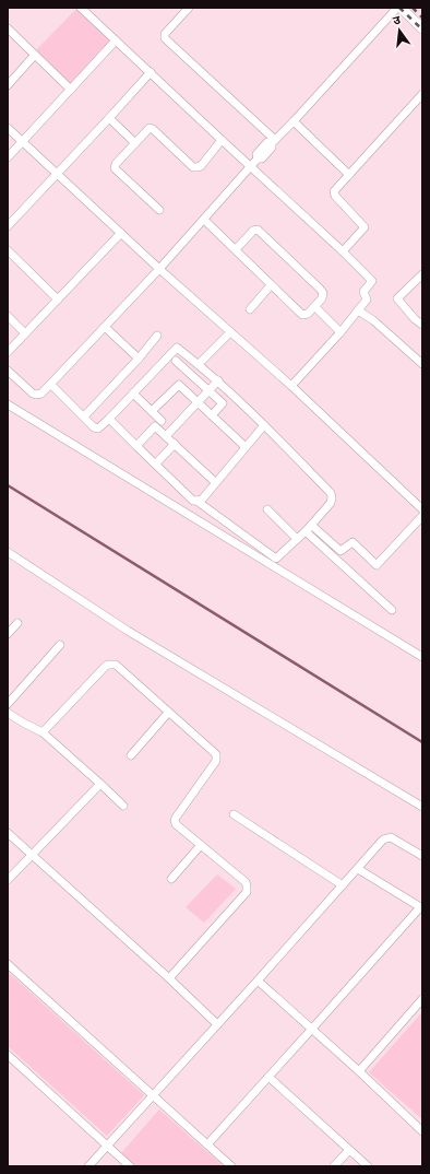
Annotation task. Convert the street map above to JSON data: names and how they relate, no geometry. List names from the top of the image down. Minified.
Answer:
{"north":"top"}
